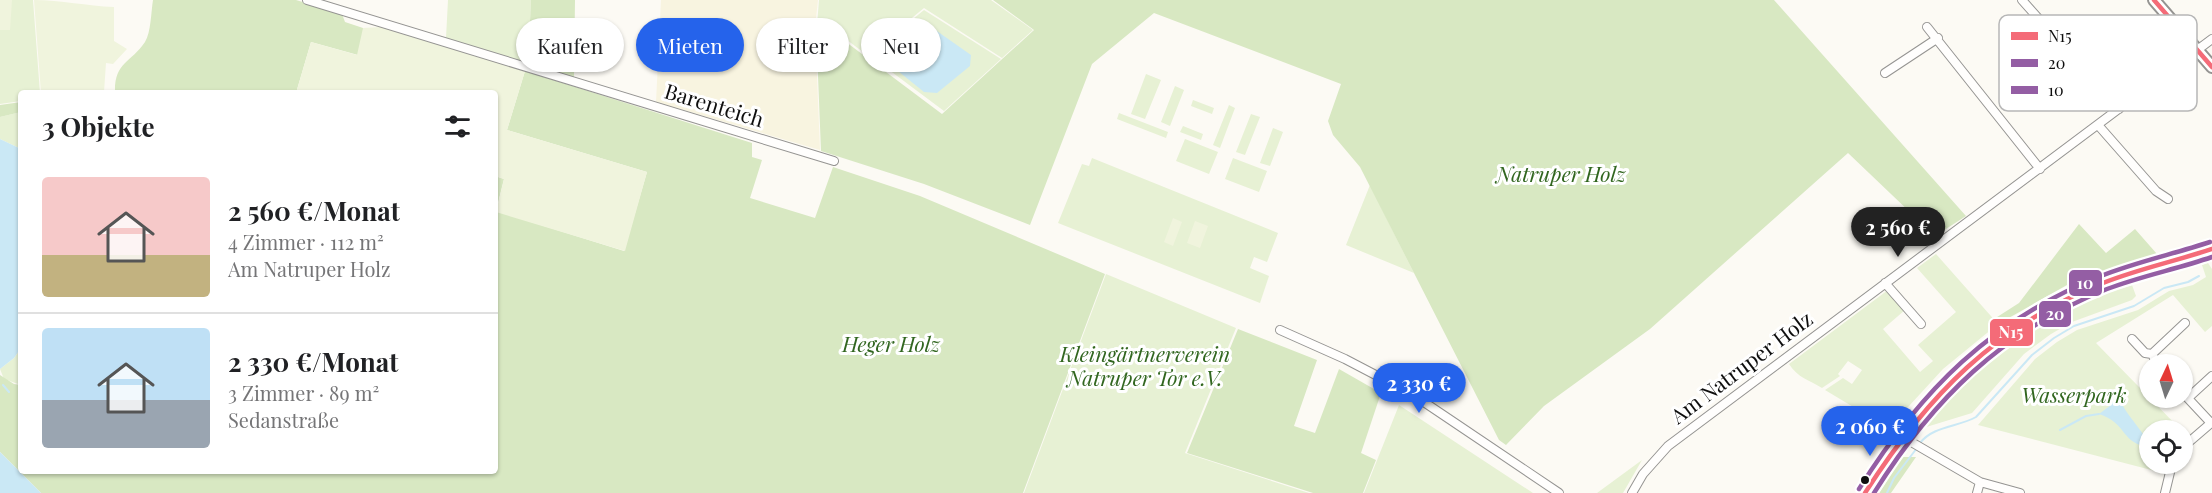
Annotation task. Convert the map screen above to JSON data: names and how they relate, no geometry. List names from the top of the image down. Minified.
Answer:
{"streets":{"street":["Barenteich","Am Natruper Holz"]},"parks":["Natruper Holz","Heger Holz","Kleingärtnerverein Natruper Tor e.V.","Wasserpark"],"lines":["transit line N15","transit line 10","transit line 20"],"legend":["N15","20","10"],"north":"top","page":{"chip":["Kaufen","Mieten","Filter","Neu"],"heading":"3 Objekte","list":[{"name":"2 560 €/Monat","note":"4 Zimmer · 112 m² · Am Natruper Holz"},{"name":"2 330 €/Monat","note":"3 Zimmer · 89 m² · Sedanstraße"}],"price":["2 560 €","2 330 €","2 060 €"]}}
